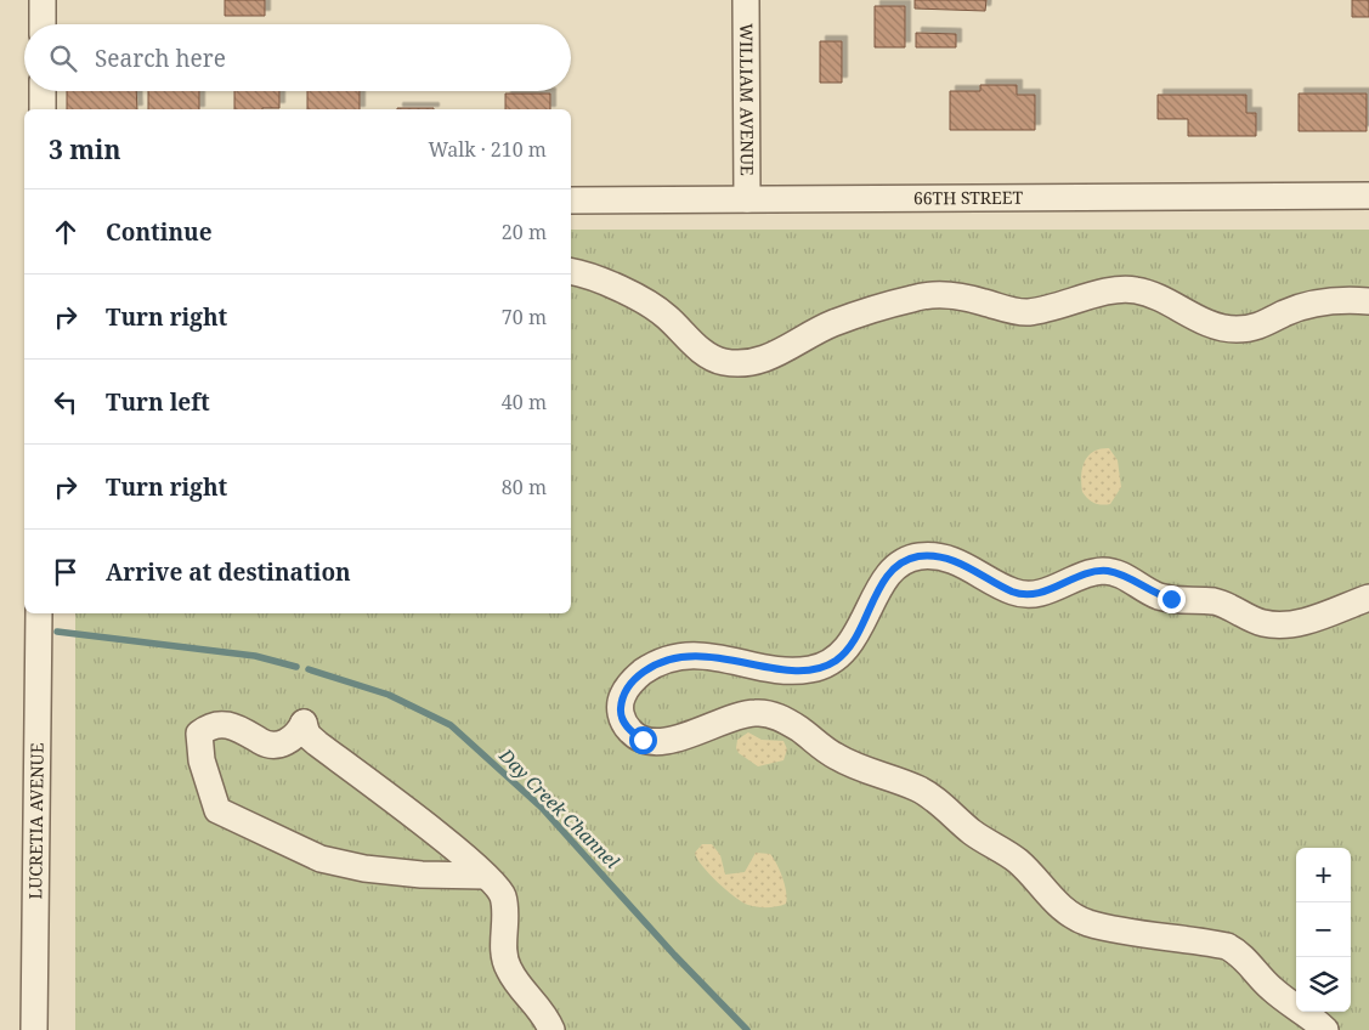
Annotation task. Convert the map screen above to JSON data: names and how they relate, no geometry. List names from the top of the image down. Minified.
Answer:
{"streets":{"street":["WILLIAM AVENUE","66TH STREET","LUCRETIA AVENUE"]},"crossings":[["WILLIAM AVENUE","66TH STREET"]],"water":["Day Creek Channel"],"page":{"search":"Search here","heading":["3 min","Walk · 210 m"],"list":[["Continue","20 m"],["Turn right","70 m"],["Turn left","40 m"],["Turn right","80 m"],"Arrive at destination"],"map_buttons":["+","−"]}}
